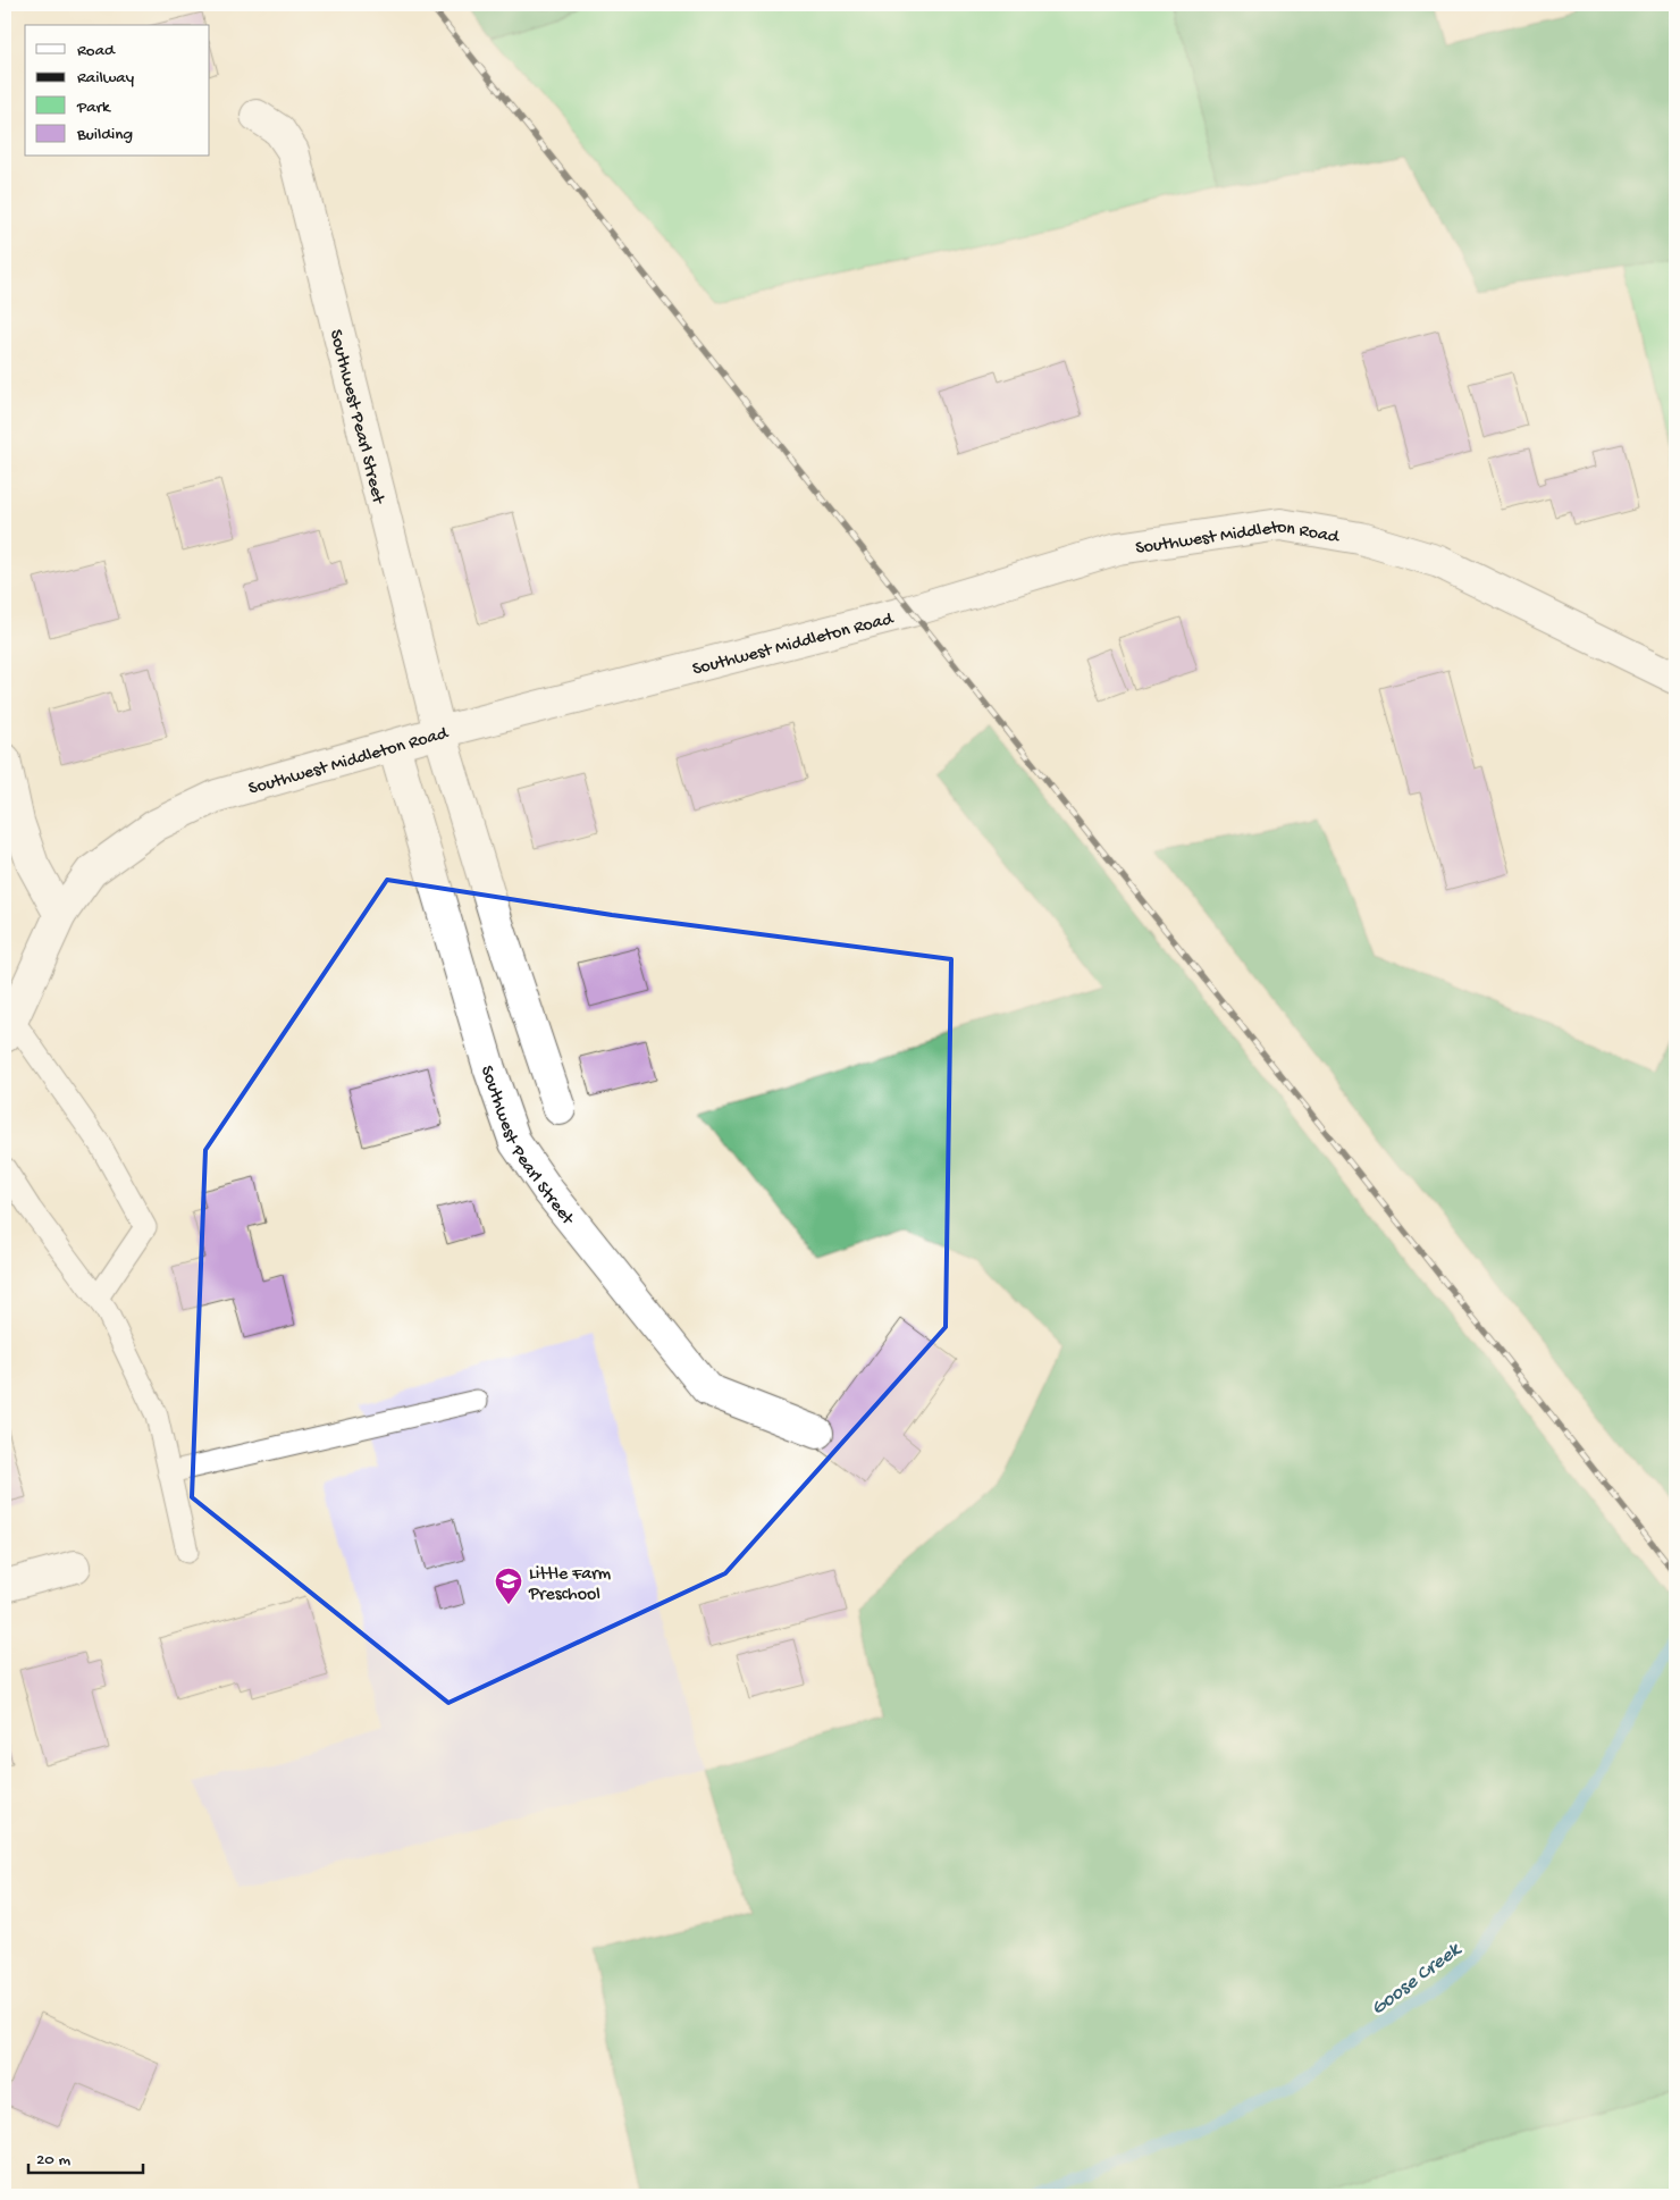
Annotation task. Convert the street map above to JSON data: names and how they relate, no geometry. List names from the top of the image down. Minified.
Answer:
{"streets":{"street":["Southwest Pearl Street","Southwest Middleton Road"]},"crossings":[["Southwest Pearl Street","Southwest Middleton Road"]],"water":["Goose Creek"],"places":{"school or university":["Little Farm Preschool"]},"legend":["Road","Railway","Park","Building"],"scale_bar":"20 m"}
